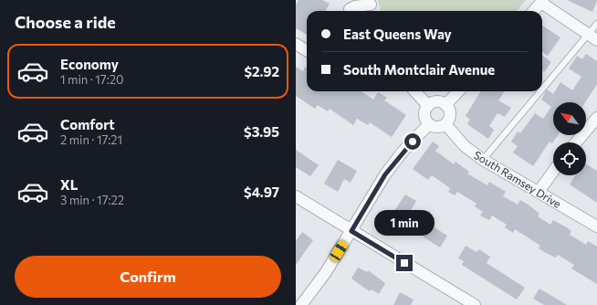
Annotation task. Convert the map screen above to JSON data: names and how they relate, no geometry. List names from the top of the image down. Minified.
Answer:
{"streets":{"street":["South Ramsey Drive"]},"north":"top left","page":{"heading":"Choose a ride","banner":["East Queens Way","South Montclair Avenue"],"list":[{"name":"Economy","note":"1 min · 17:20","value":"$2.92"},{"name":"Comfort","note":"2 min · 17:21","value":"$3.95"},{"name":"XL","note":"3 min · 17:22","value":"$4.97"}],"bubble":"1 min","buttons":"Confirm"}}
